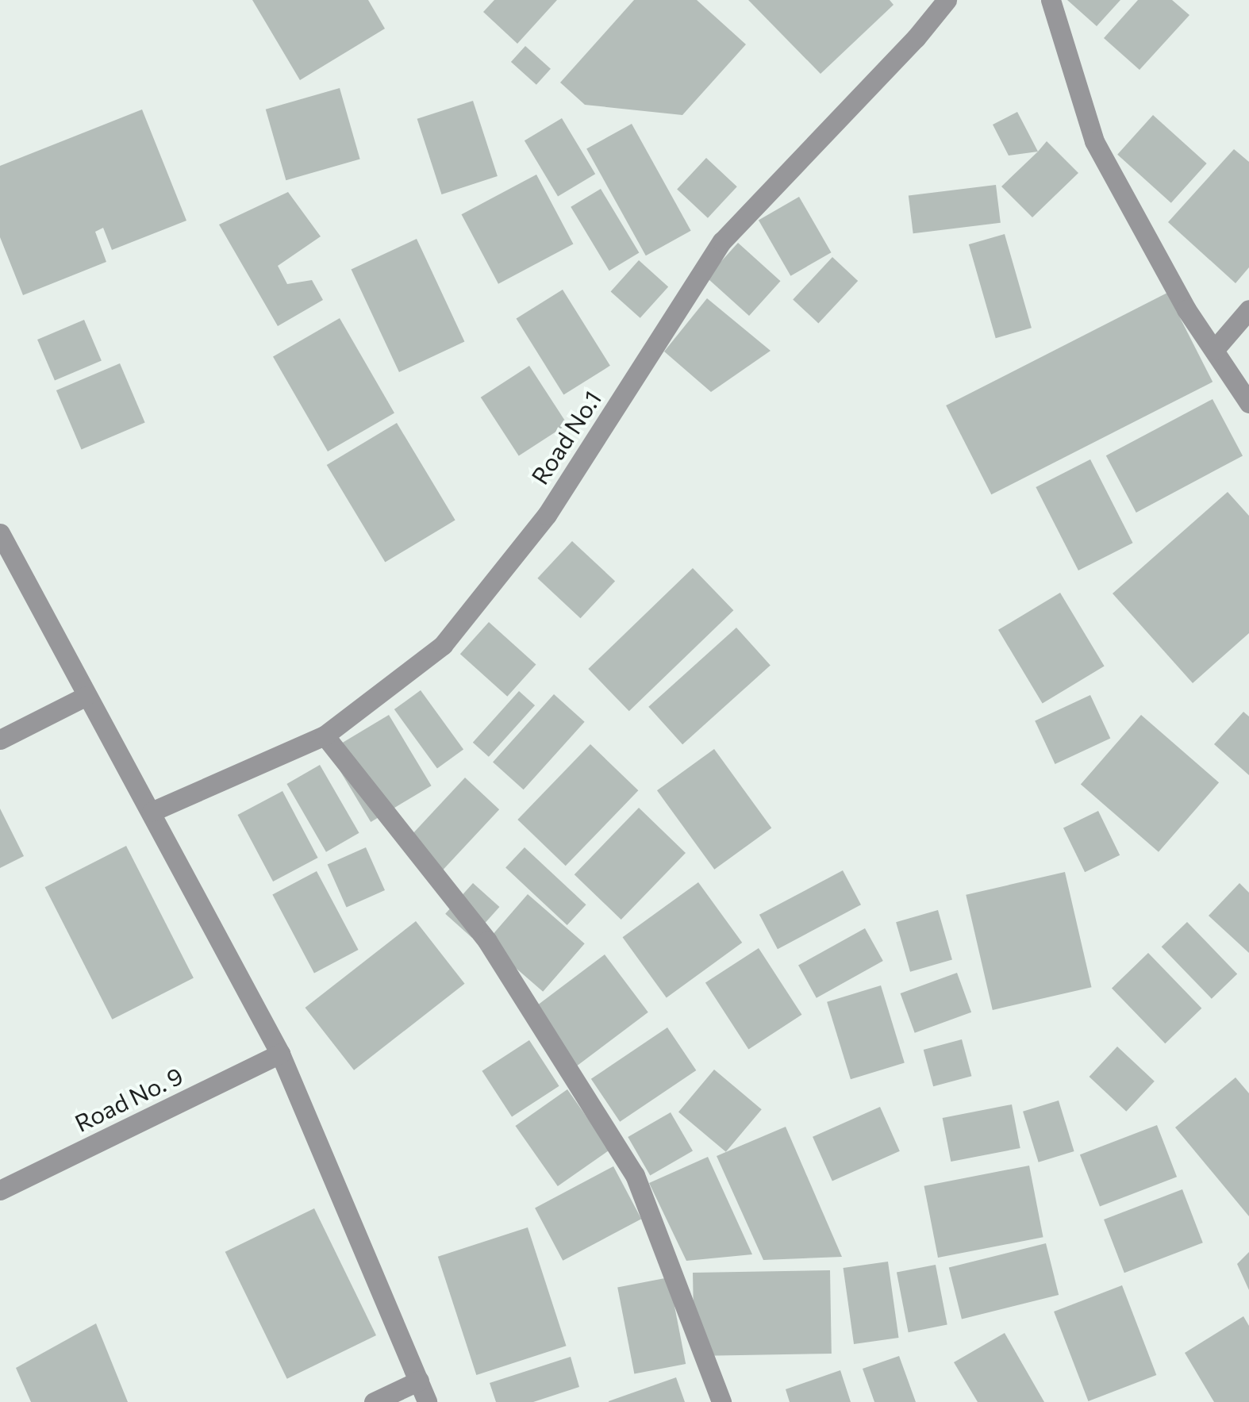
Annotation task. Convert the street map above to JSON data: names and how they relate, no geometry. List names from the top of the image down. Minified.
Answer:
{"streets":{"street":["Road No.1","Road No. 9"]}}
